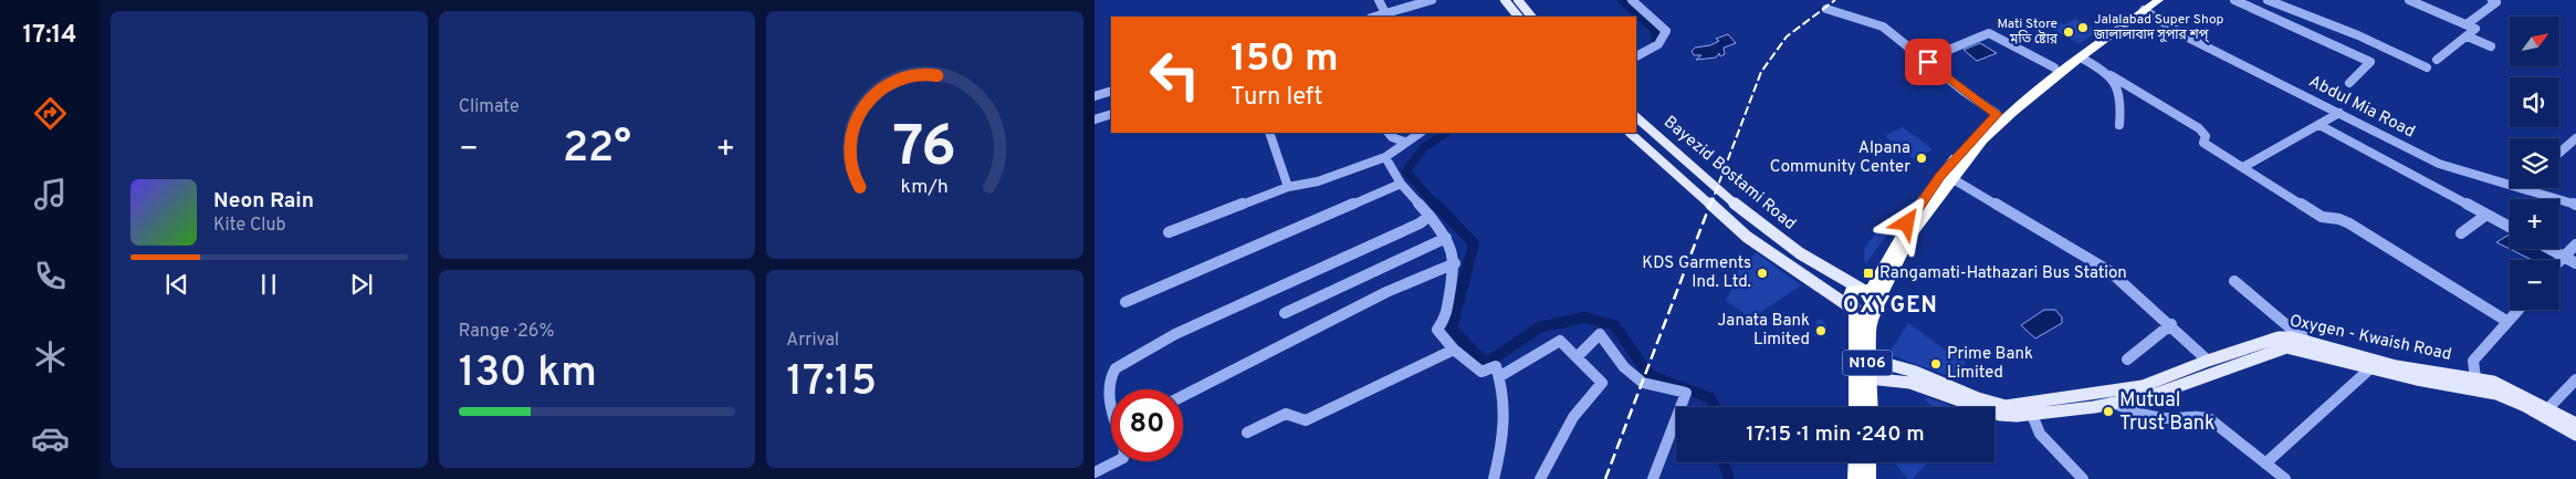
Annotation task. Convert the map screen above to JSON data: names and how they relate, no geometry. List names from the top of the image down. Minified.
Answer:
{"streets":{"highway":["N106"],"main road":["Bayezid Bostami Road","Oxygen - Kwaish Road"],"street":["Abdul Mia Road"]},"crossings":[["Abdul Mia Road","N106"],["Bayezid Bostami Road","N106"],["Oxygen - Kwaish Road","N106"]],"districts":["OXYGEN"],"places":{"other":["Jalalabad Super Shop জালালাবাদ সুপার শপ্","Mati Store মতি ষ্টোর","Alpana Community Center","KDS Garments Ind. Ltd.","Janata Bank Limited","Prime Bank Limited","Mutual Trust Bank"],"transit":["Rangamati-Hathazari Bus Station"]},"north":"top right","page":{"tabs":"17:14","tile":["Climate",["Range · 26%","130 km"],["Arrival","17:15"]],"map_buttons":["+","−"],"turn":["150 m","Turn left"],"heat":["−","22°","+"],"song":["Neon Rain","Kite Club"],"limit":"80","trip":"17:15 · 1 min · 240 m","gauge":["76","km/h"]}}
